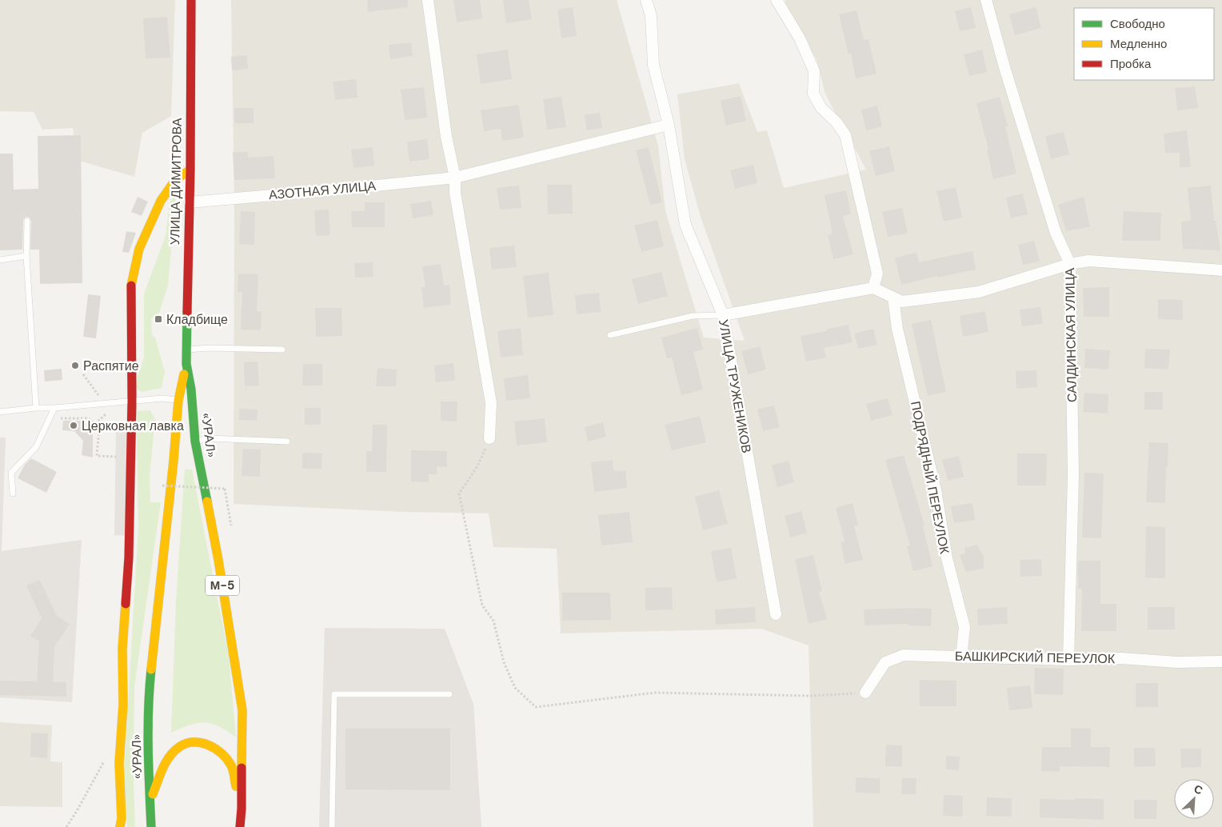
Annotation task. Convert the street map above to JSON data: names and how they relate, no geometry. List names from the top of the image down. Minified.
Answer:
{"streets":{"main road":["УЛИЦА ДИМИТРОВА","«УРАЛ»","М-5"],"street":["АЗОТНАЯ УЛИЦА","САЛДИНСКАЯ УЛИЦА","УЛИЦА ТРУЖЕНИКОВ","ПОДРЯДНЫЙ ПЕРЕУЛОК","БАШКИРСКИЙ ПЕРЕУЛОК"]},"crossings":[["УЛИЦА ДИМИТРОВА","АЗОТНАЯ УЛИЦА"],["УЛИЦА ДИМИТРОВА","«УРАЛ»"],["АЗОТНАЯ УЛИЦА","УЛИЦА ТРУЖЕНИКОВ"],["САЛДИНСКАЯ УЛИЦА","БАШКИРСКИЙ ПЕРЕУЛОК"],["«УРАЛ»","М-5"],["ПОДРЯДНЫЙ ПЕРЕУЛОК","БАШКИРСКИЙ ПЕРЕУЛОК"]],"places":{"transit":["Кладбище"],"other":["Распятие","Церковная лавка"]},"legend":["Свободно","Медленно","Пробка"],"north":"top right"}
